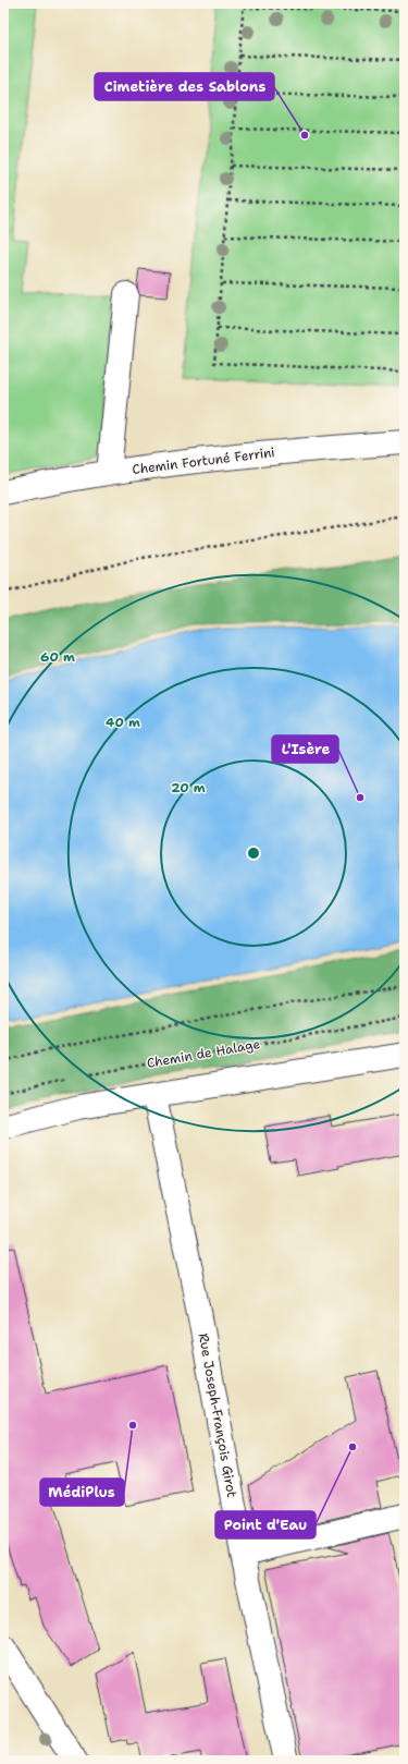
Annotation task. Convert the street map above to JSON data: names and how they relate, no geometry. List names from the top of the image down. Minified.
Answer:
{"streets":{"street":["Chemin Fortuné Ferrini","Rue Joseph-François Girot"],"path":["Chemin de Halage"]},"places":["Cimetière des Sablons","L'Isère","MédiPlus","Point d'Eau"],"rings":["60 m","40 m","20 m"]}
